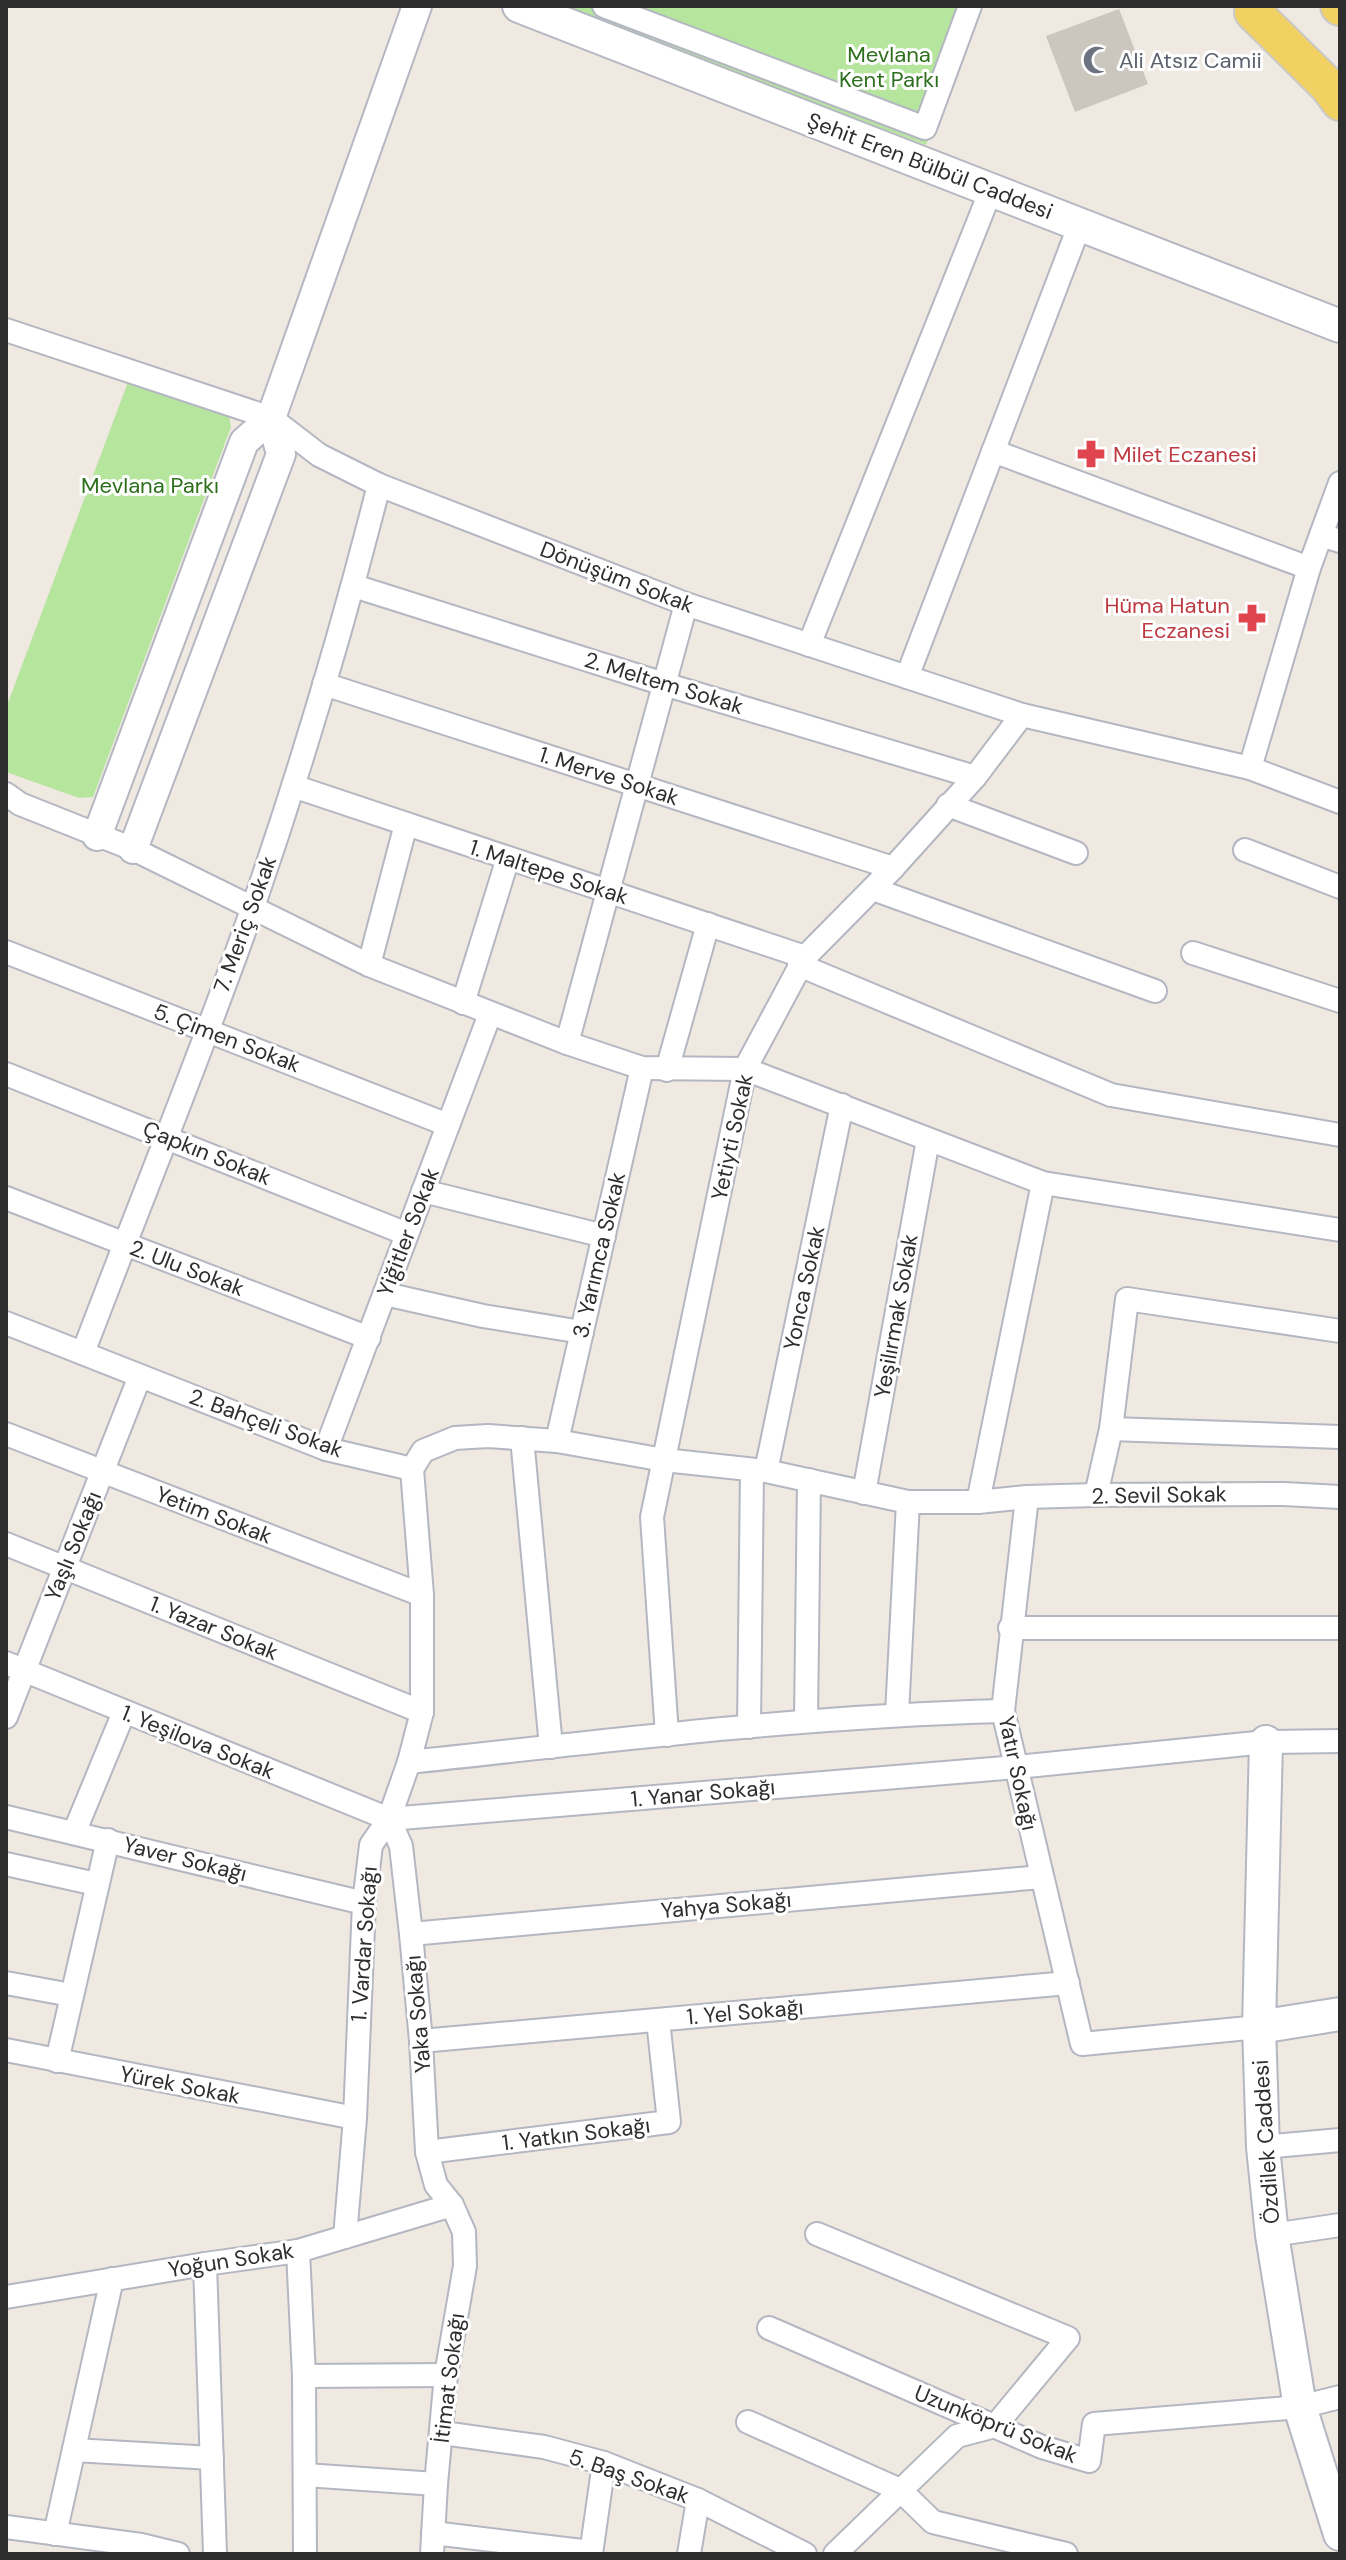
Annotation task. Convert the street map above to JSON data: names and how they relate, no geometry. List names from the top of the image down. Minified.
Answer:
{"streets":{"main road":["Şehit Eren Bülbül Caddesi","Özdilek Caddesi"],"street":["Dönüşüm Sokak","2. Meltem Sokak","1. Merve Sokak","1. Maltepe Sokak","7. Meriç Sokak","5. Çimen Sokak","Yetiyti Sokak","Çapkın Sokak","Yiğitler Sokak","3. Yarımca Sokak","2. Ulu Sokak","Yonca Sokak","Yeşilırmak Sokak","2. Bahçeli Sokak","2. Sevil Sokak","Yetim Sokak","Yaşlı Sokağı","1. Yazar Sokak","1. Yeşilova Sokak","Yatır Sokağı","1. Yanar Sokağı","Yaver Sokağı","Yahya Sokağı","1. Vardar Sokağı","1. Yel Sokağı","Yaka Sokağı","Yürek Sokak","1. Yatkın Sokağı","Yoğun Sokak","İtimat Sokağı","Uzunköprü Sokak","5. Baş Sokak"]},"crossings":[["Dönüşüm Sokak","7. Meriç Sokak"],["Dönüşüm Sokak","Yetiyti Sokak"],["2. Meltem Sokak","7. Meriç Sokak"],["2. Meltem Sokak","Yetiyti Sokak"],["1. Merve Sokak","7. Meriç Sokak"],["1. Merve Sokak","Yetiyti Sokak"],["1. Maltepe Sokak","7. Meriç Sokak"],["1. Maltepe Sokak","Yetiyti Sokak"],["7. Meriç Sokak","5. Çimen Sokak"],["7. Meriç Sokak","Çapkın Sokak"],["7. Meriç Sokak","2. Ulu Sokak"],["7. Meriç Sokak","2. Bahçeli Sokak"],["5. Çimen Sokak","Yiğitler Sokak"],["Çapkın Sokak","Yiğitler Sokak"],["Yiğitler Sokak","2. Ulu Sokak"],["Yiğitler Sokak","2. Bahçeli Sokak"],["2. Bahçeli Sokak","Yaşlı Sokağı"],["2. Bahçeli Sokak","1. Vardar Sokağı"],["2. Sevil Sokak","Yatır Sokağı"],["Yetim Sokak","Yaşlı Sokağı"],["Yetim Sokak","1. Vardar Sokağı"],["Yaşlı Sokağı","1. Yazar Sokak"],["Yaşlı Sokağı","1. Yeşilova Sokak"],["1. Yazar Sokak","1. Vardar Sokağı"],["1. Yeşilova Sokak","1. Yanar Sokağı"],["1. Yeşilova Sokak","1. Vardar Sokağı"],["1. Yeşilova Sokak","Yaka Sokağı"],["Yatır Sokağı","1. Yanar Sokağı"],["Yatır Sokağı","Yahya Sokağı"],["Yatır Sokağı","1. Yel Sokağı"],["Yatır Sokağı","Özdilek Caddesi"],["1. Yanar Sokağı","1. Vardar Sokağı"],["1. Yanar Sokağı","Yaka Sokağı"],["1. Yanar Sokağı","Özdilek Caddesi"],["Yaver Sokağı","1. Vardar Sokağı"],["Yahya Sokağı","Yaka Sokağı"],["1. Vardar Sokağı","Yaka Sokağı"],["1. Vardar Sokağı","Yürek Sokak"],["1. Vardar Sokağı","Yoğun Sokak"],["1. Yel Sokağı","Yaka Sokağı"],["1. Yel Sokağı","1. Yatkın Sokağı"],["Yaka Sokağı","1. Yatkın Sokağı"],["Yaka Sokağı","Yoğun Sokak"],["Yaka Sokağı","İtimat Sokağı"],["Özdilek Caddesi","Uzunköprü Sokak"],["Yoğun Sokak","İtimat Sokağı"],["İtimat Sokağı","5. Baş Sokak"]],"parks":["Mevlana Kent Parkı","Mevlana Parkı"],"places":{"mosque":["Ali Atsız Camii"],"pharmacy":["Milet Eczanesi","Hüma Hatun Eczanesi"]}}
